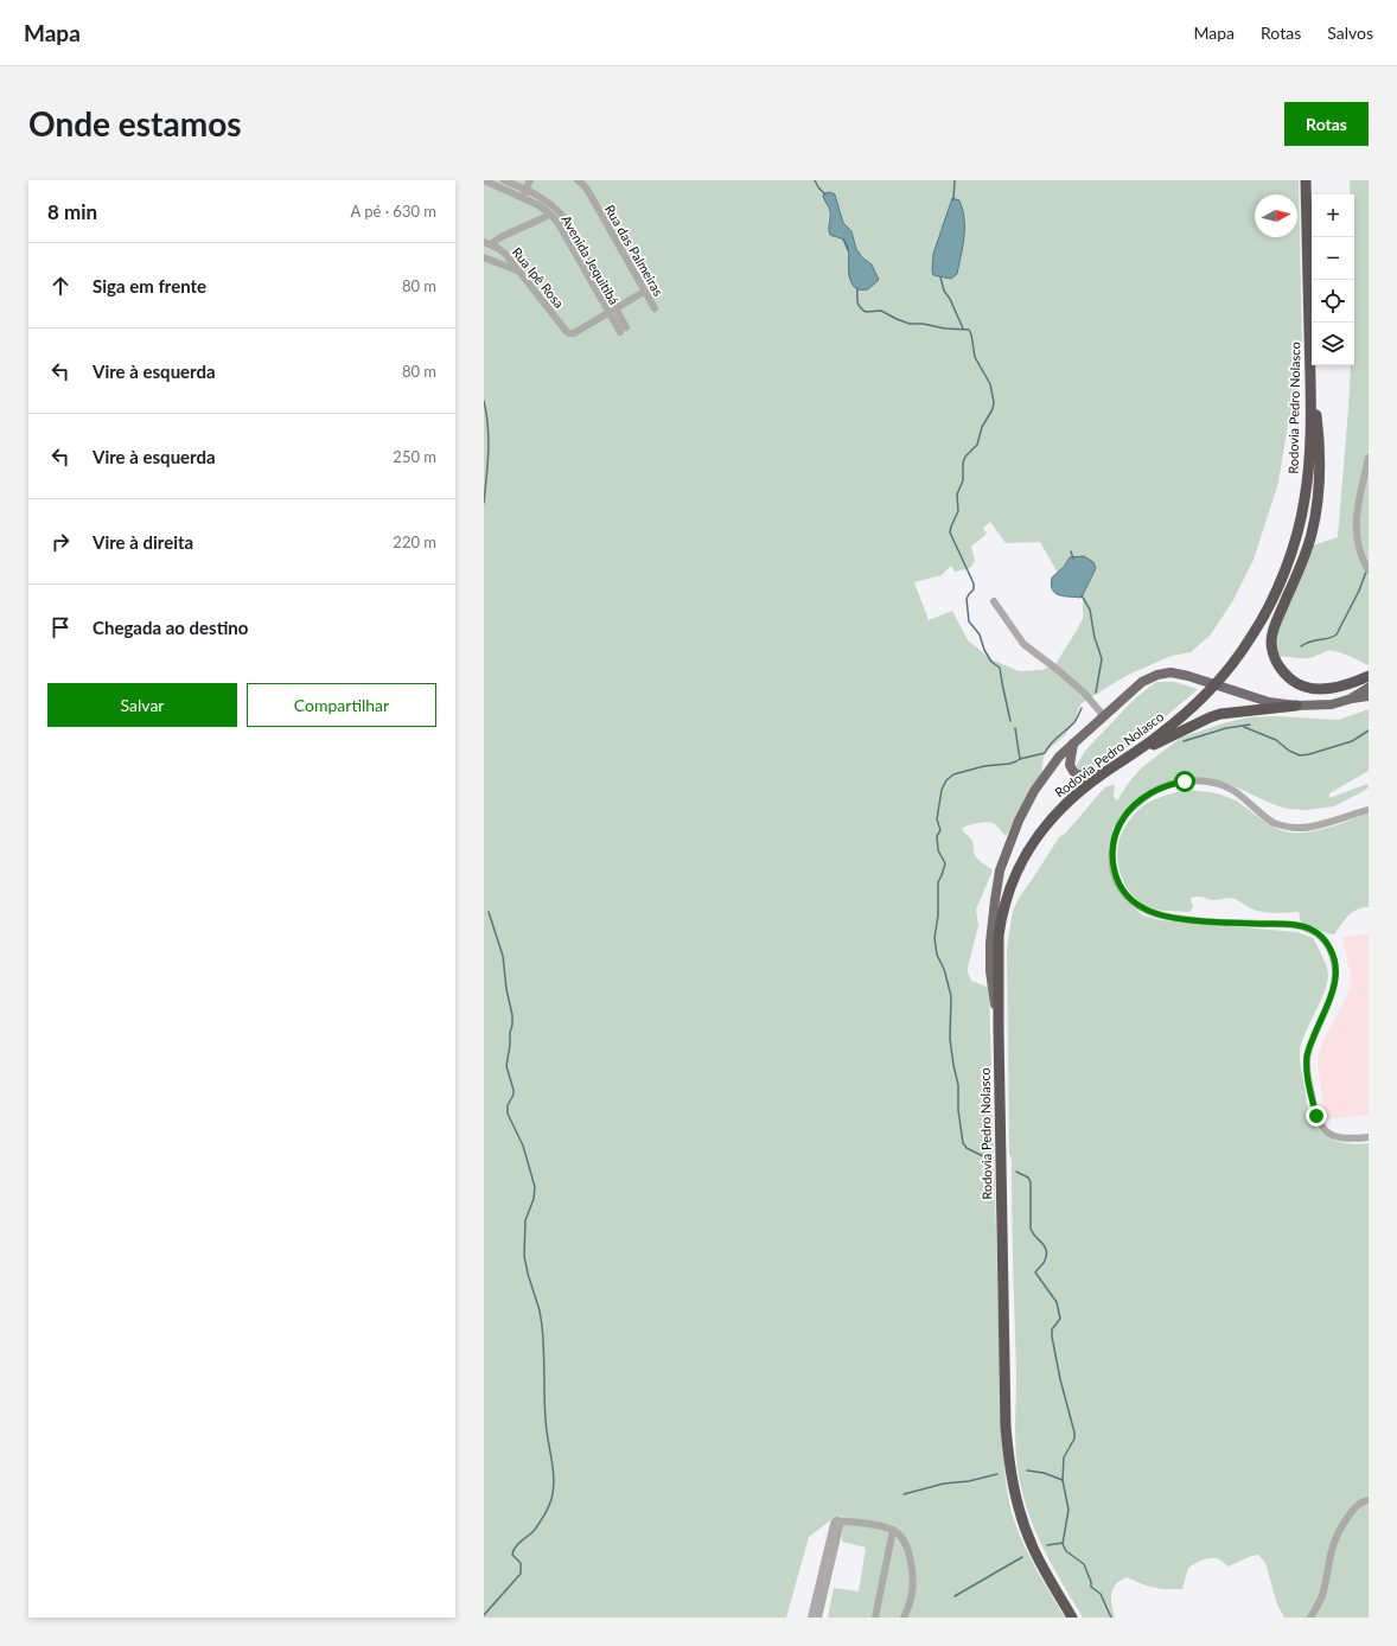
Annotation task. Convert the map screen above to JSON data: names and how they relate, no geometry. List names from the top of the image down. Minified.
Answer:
{"streets":{"highway":["Rodovia Pedro Nolasco"],"street":["Rua das Palmeiras","Avenida Jequitibá","Rua Ipê Rosa"]},"crossings":[["Avenida Jequitibá","Rua Ipê Rosa"]],"north":"right","page":{"header":"Mapa","nav":["Mapa","Rotas","Salvos"],"buttons":["Rotas",["Salvar","Compartilhar"]],"title":"Onde estamos","heading":["8 min","A pé · 630 m"],"map_buttons":["+","−"],"list":[["Siga em frente","80 m"],["Vire à esquerda","80 m"],["Vire à esquerda","250 m"],["Vire à direita","220 m"],"Chegada ao destino"]}}
